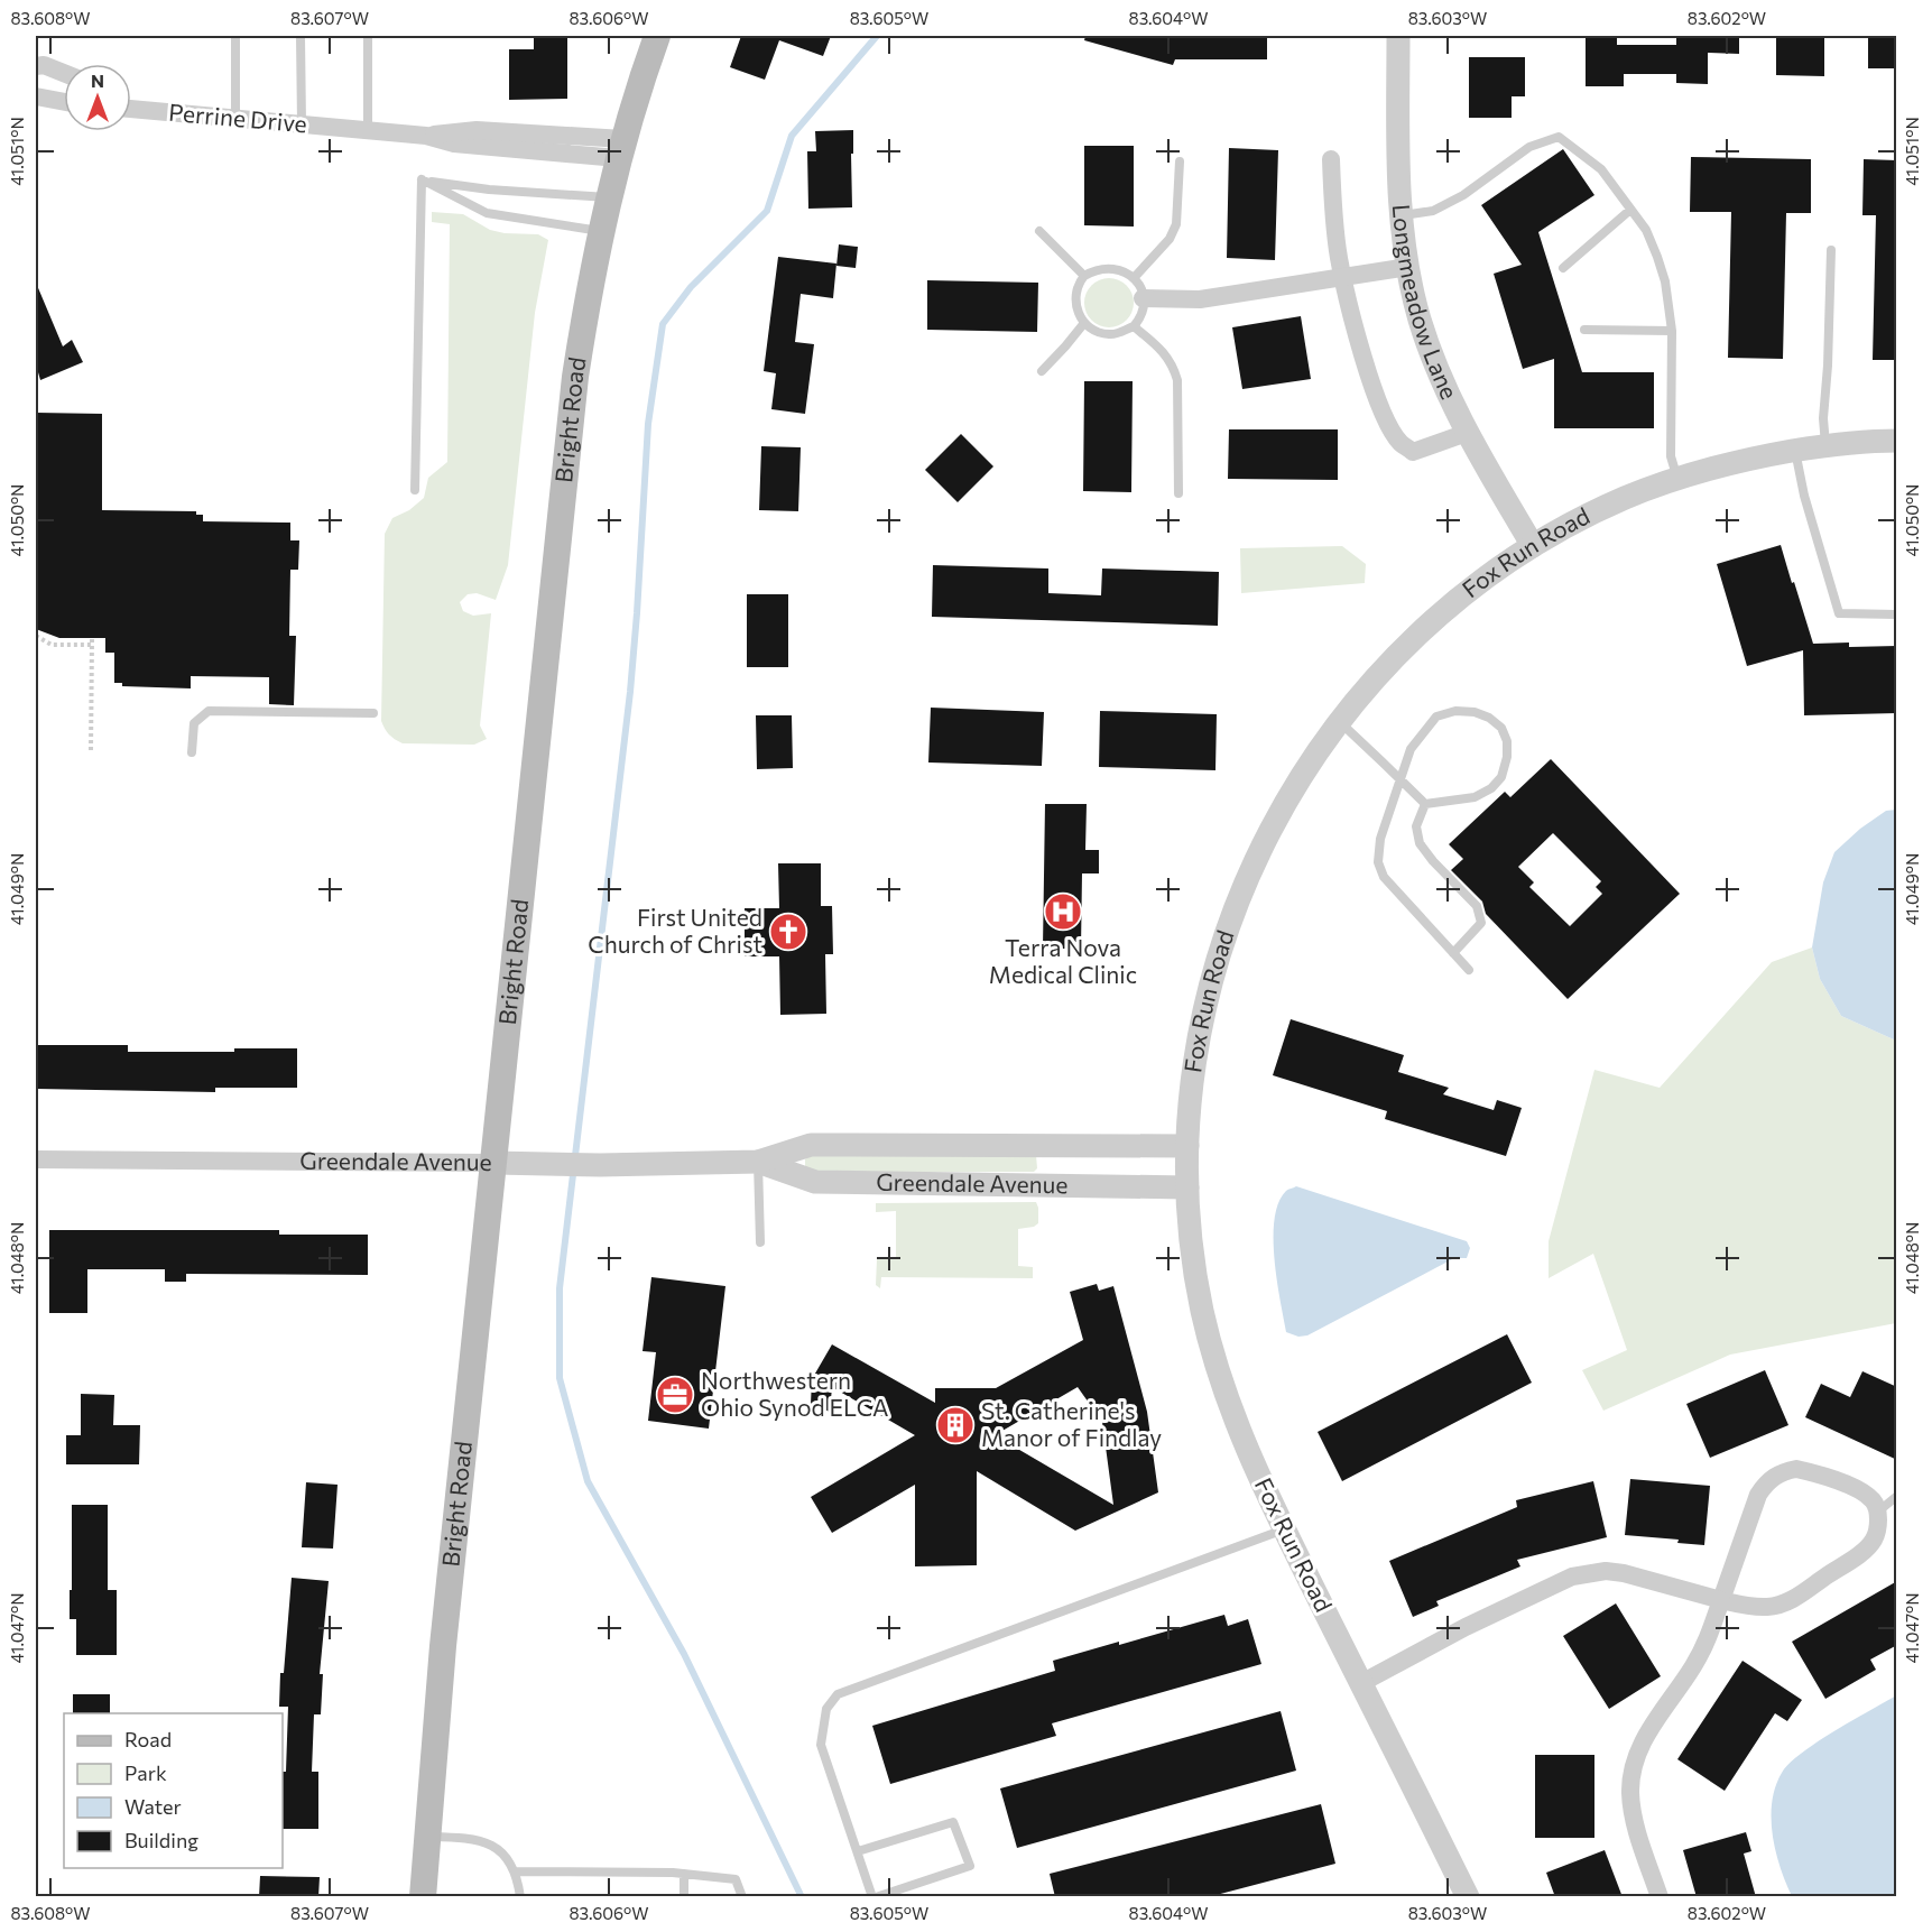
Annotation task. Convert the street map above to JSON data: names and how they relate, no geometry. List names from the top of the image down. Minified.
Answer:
{"streets":{"main road":["Bright Road"],"street":["Perrine Drive","Longmeadow Lane","Fox Run Road","Greendale Avenue"]},"crossings":[["Perrine Drive","Bright Road"],["Longmeadow Lane","Fox Run Road"],["Bright Road","Greendale Avenue"],["Fox Run Road","Greendale Avenue"]],"places":{"hospital":["Terra Nova Medical Clinic"],"church":["First United Church of Christ"],"office":["Northwestern Ohio Synod ELCA"],"building":["St. Catherine's Manor of Findlay"]},"legend":["Road","Park","Water","Building"],"north":"top","coordinates":["83.608°W","83.607°W","83.606°W","83.605°W","83.604°W","83.603°W","83.602°W","41.051°N","41.050°N","41.049°N","41.048°N","41.047°N"]}
